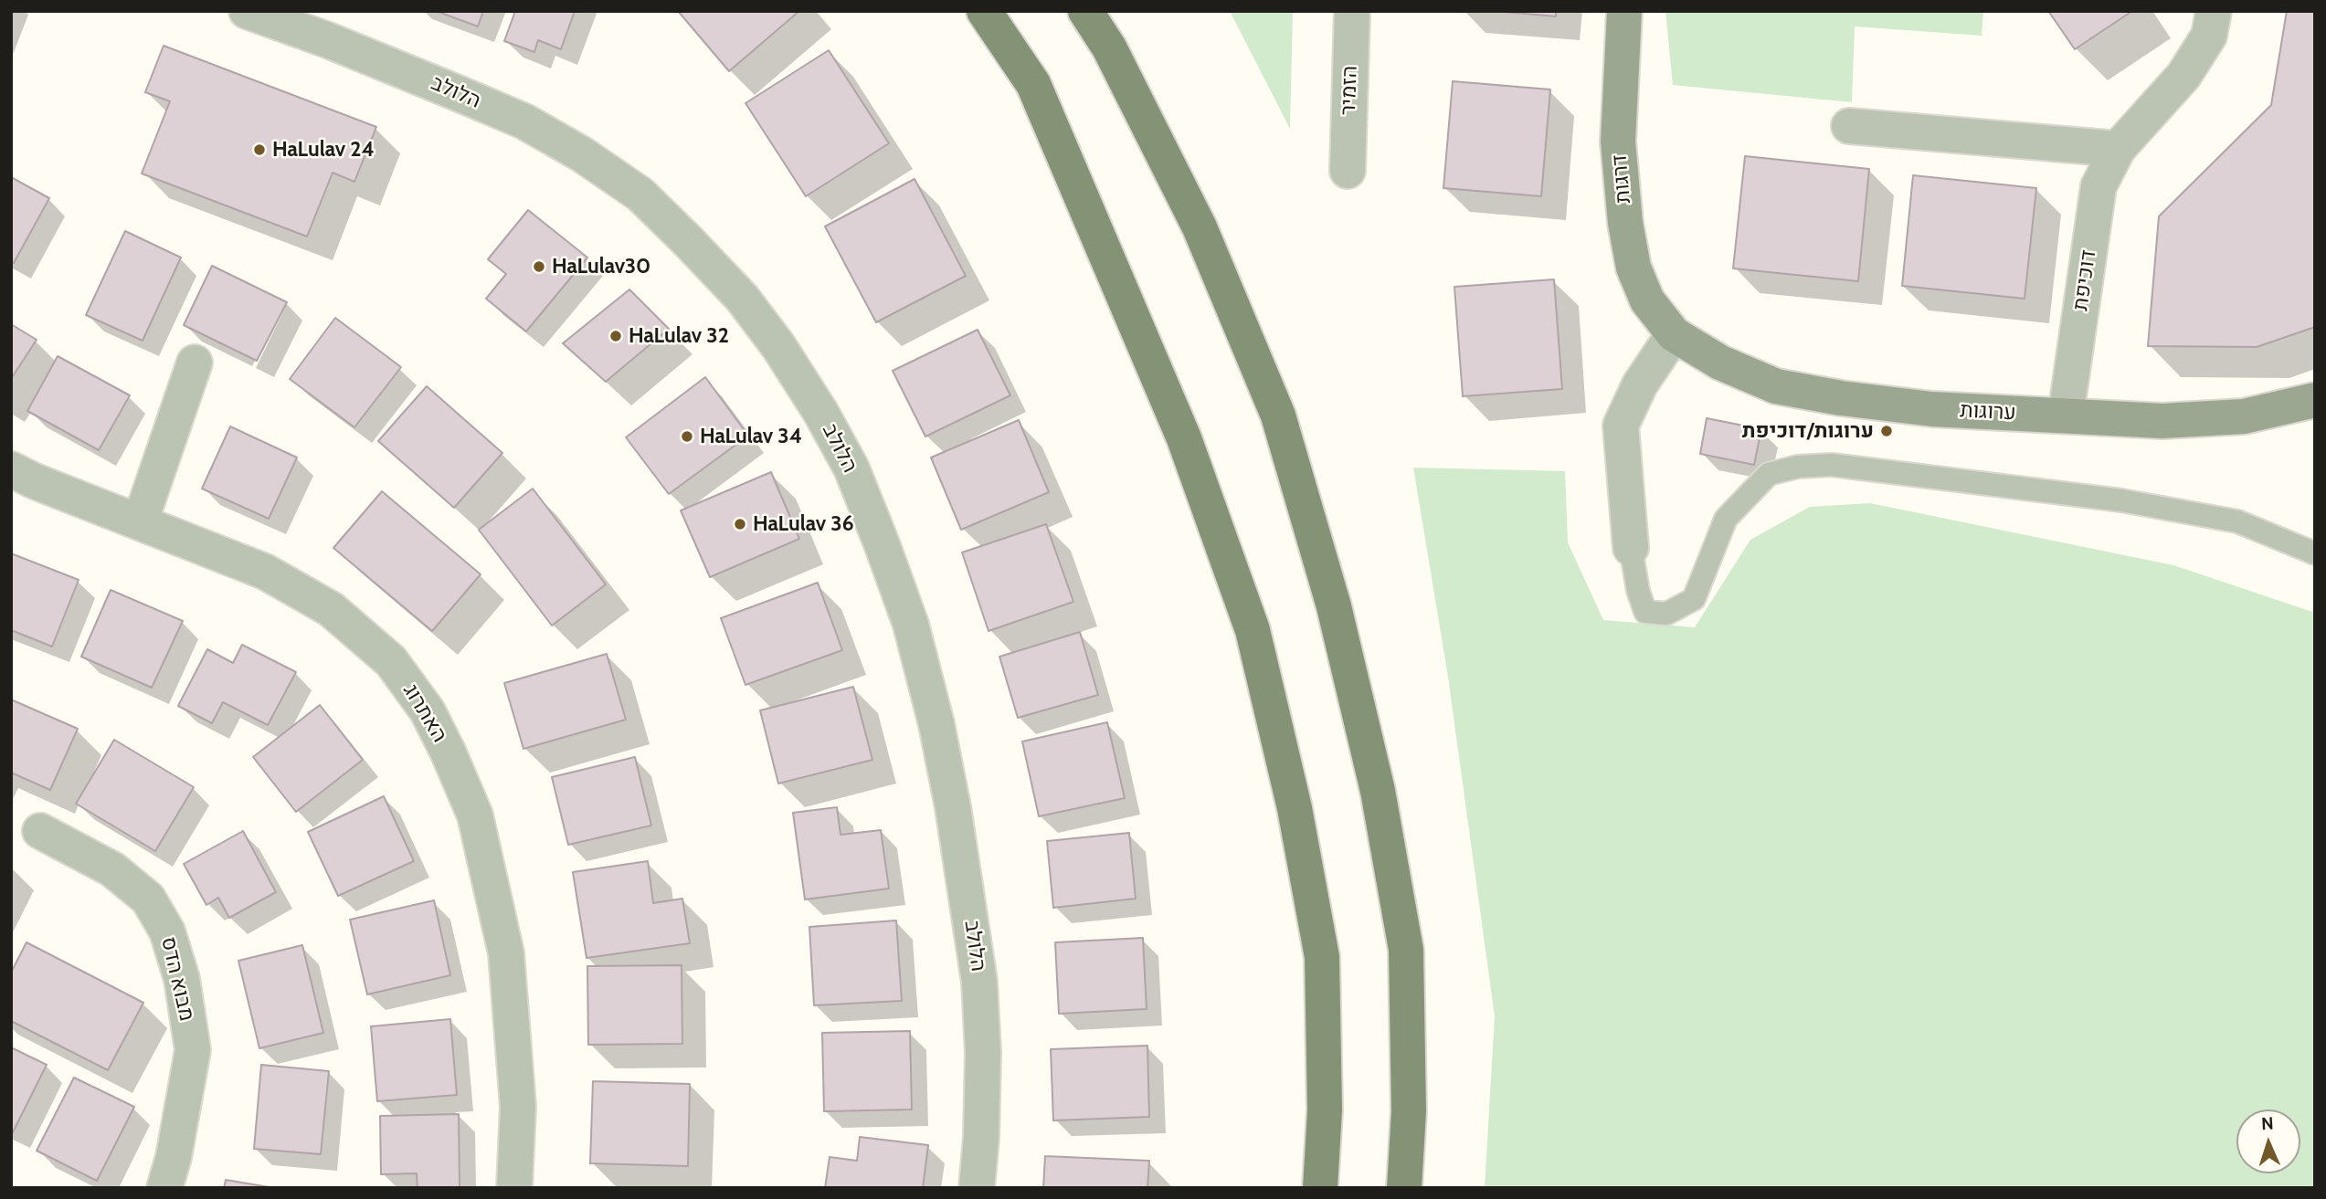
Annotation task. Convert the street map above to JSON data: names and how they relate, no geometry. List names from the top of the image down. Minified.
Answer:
{"streets":{"street":["הזמיר","הלולב","דרגות","דוכיפת","ערוגות","האתרוג","מבוא הדס"]},"crossings":[["דרגות","ערוגות"],["דוכיפת","ערוגות"]],"places":["HaLulav 24","HaLulav30","HaLulav 32","ערוגות/דוכיפת","HaLulav 34","HaLulav 36"],"north":"top"}
